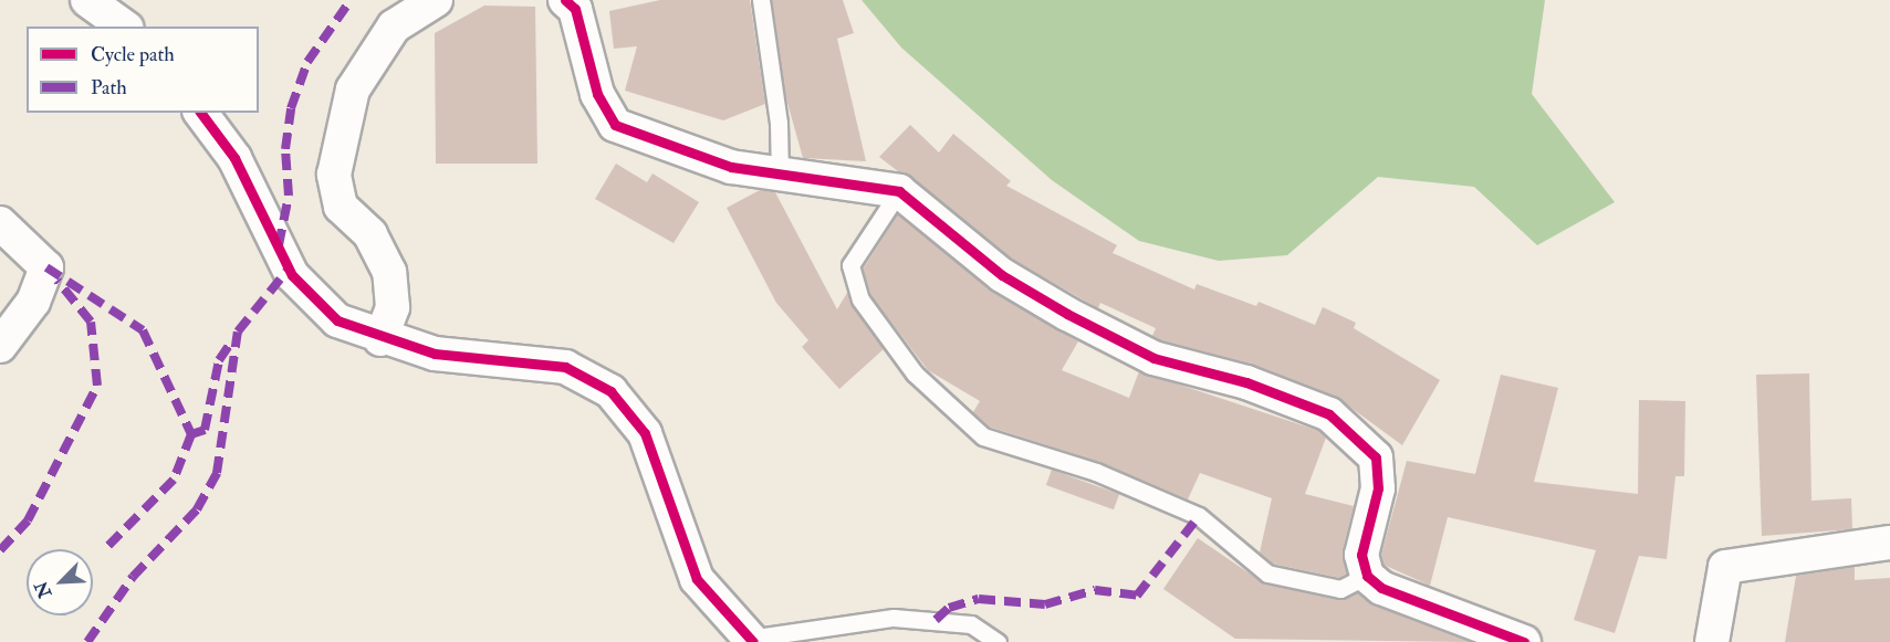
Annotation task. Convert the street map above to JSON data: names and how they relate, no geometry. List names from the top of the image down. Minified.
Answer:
{"legend":["Cycle path","Path"],"north":"bottom left"}
